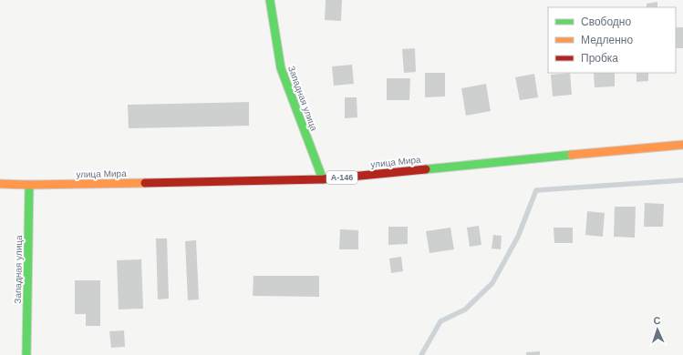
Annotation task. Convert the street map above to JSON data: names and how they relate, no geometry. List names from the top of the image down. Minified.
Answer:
{"streets":{"main road":["Западная улица","улица Мира","А-146"]},"crossings":[["Западная улица","улица Мира"]],"legend":["Свободно","Медленно","Пробка"],"north":"top"}
